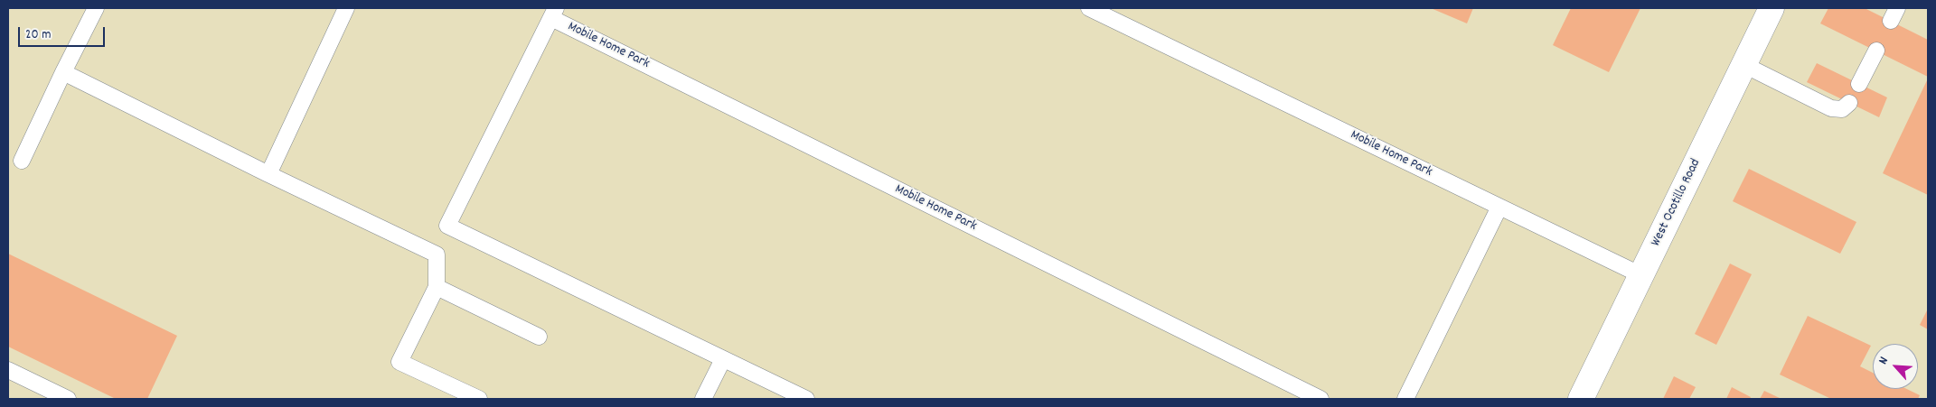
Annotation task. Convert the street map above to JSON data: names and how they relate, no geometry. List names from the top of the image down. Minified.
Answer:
{"streets":{"street":["West Ocotillo Road"],"lane":["Mobile Home Park"]},"crossings":[["Mobile Home Park","West Ocotillo Road"]],"scale_bar":"20 m","north":"top left"}
